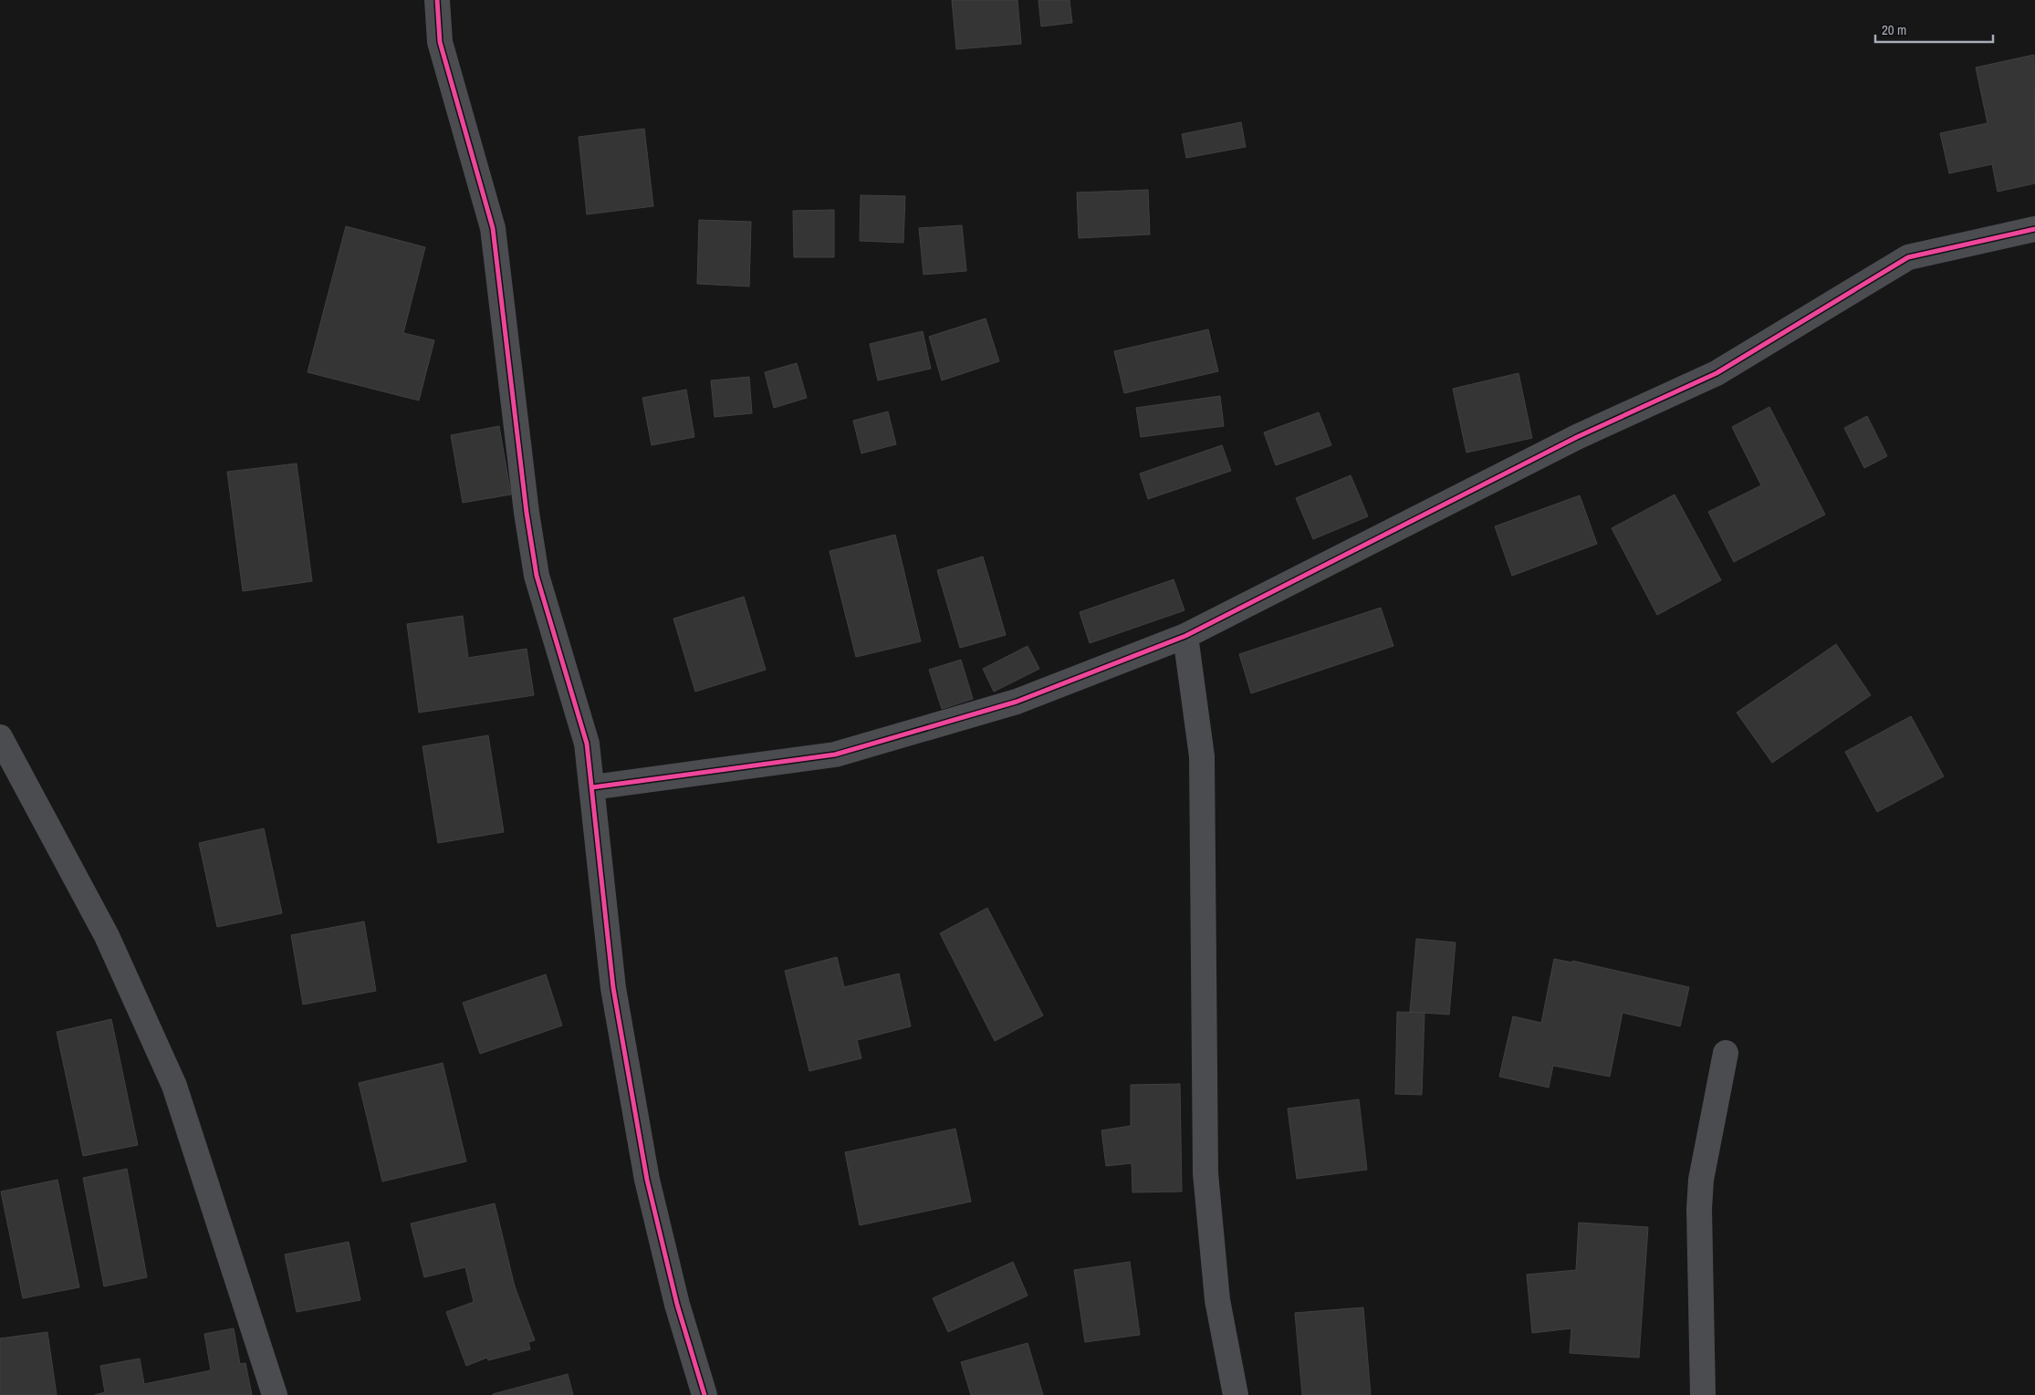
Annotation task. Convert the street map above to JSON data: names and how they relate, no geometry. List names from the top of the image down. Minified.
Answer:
{"scale_bar":"20 m"}
